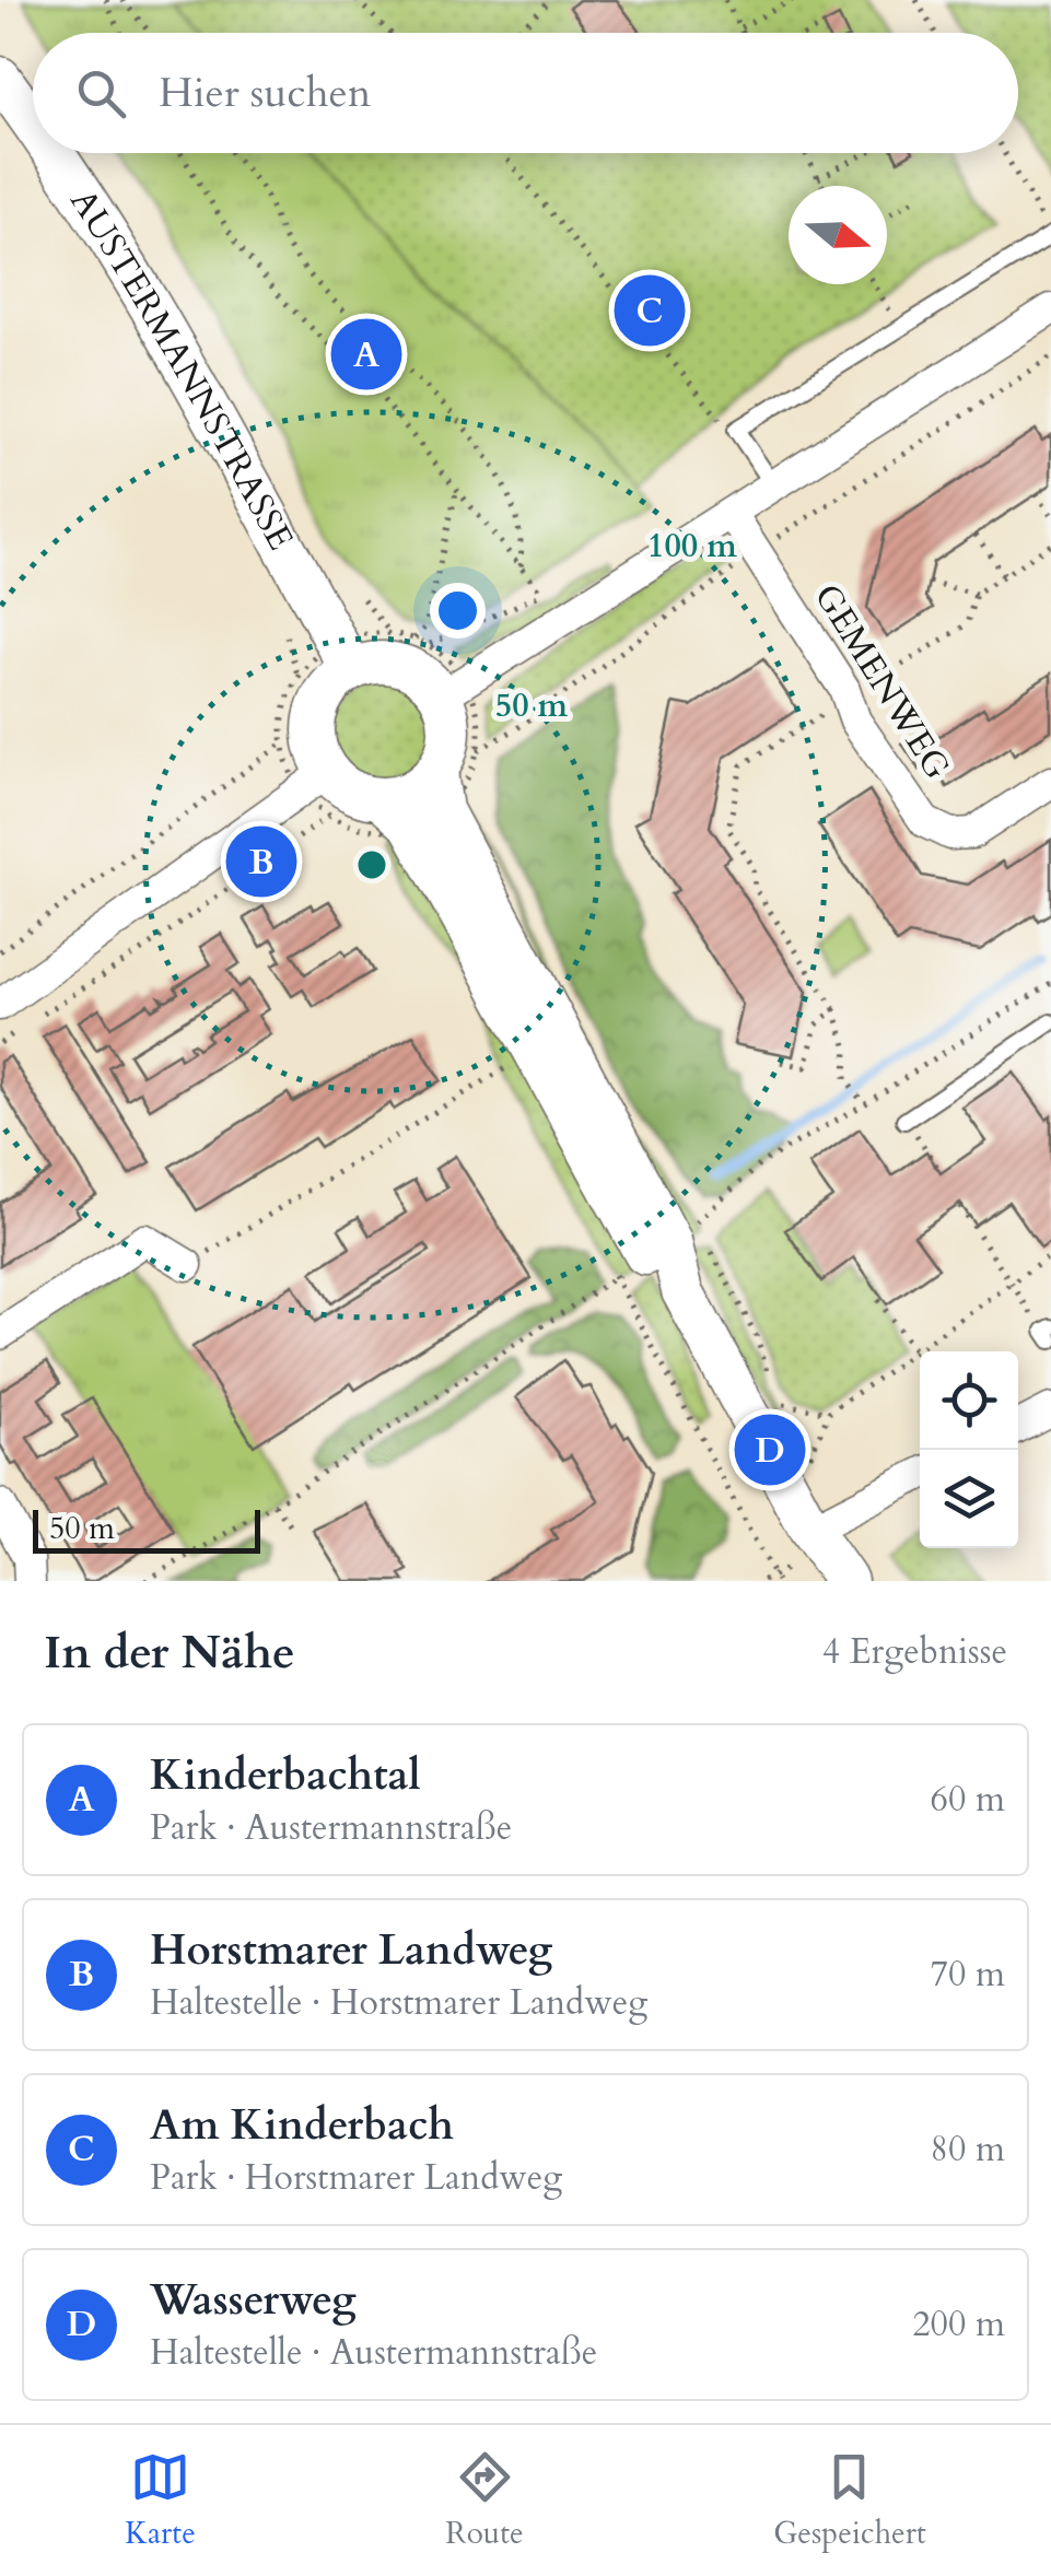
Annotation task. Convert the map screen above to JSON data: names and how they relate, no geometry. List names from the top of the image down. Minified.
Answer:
{"streets":{"main road":["AUSTERMANNSTRASSE"],"street":["GEMENWEG"]},"scale_bar":"50 m","north":"right","page":{"search":"Hier suchen","pins":["C","A","B","D"],"scale":"50 m","heading":["In der Nähe","4 Ergebnisse"],"list":[{"mark":"A","name":"Kinderbachtal","note":"Park · Austermannstraße","value":"60 m"},{"mark":"B","name":"Horstmarer Landweg","note":"Haltestelle · Horstmarer Landweg","value":"70 m"},{"mark":"C","name":"Am Kinderbach","note":"Park · Horstmarer Landweg","value":"80 m"},{"mark":"D","name":"Wasserweg","note":"Haltestelle · Austermannstraße","value":"200 m"}],"nav":["Karte","Route","Gespeichert"]},"rings":["100 m","50 m"]}
